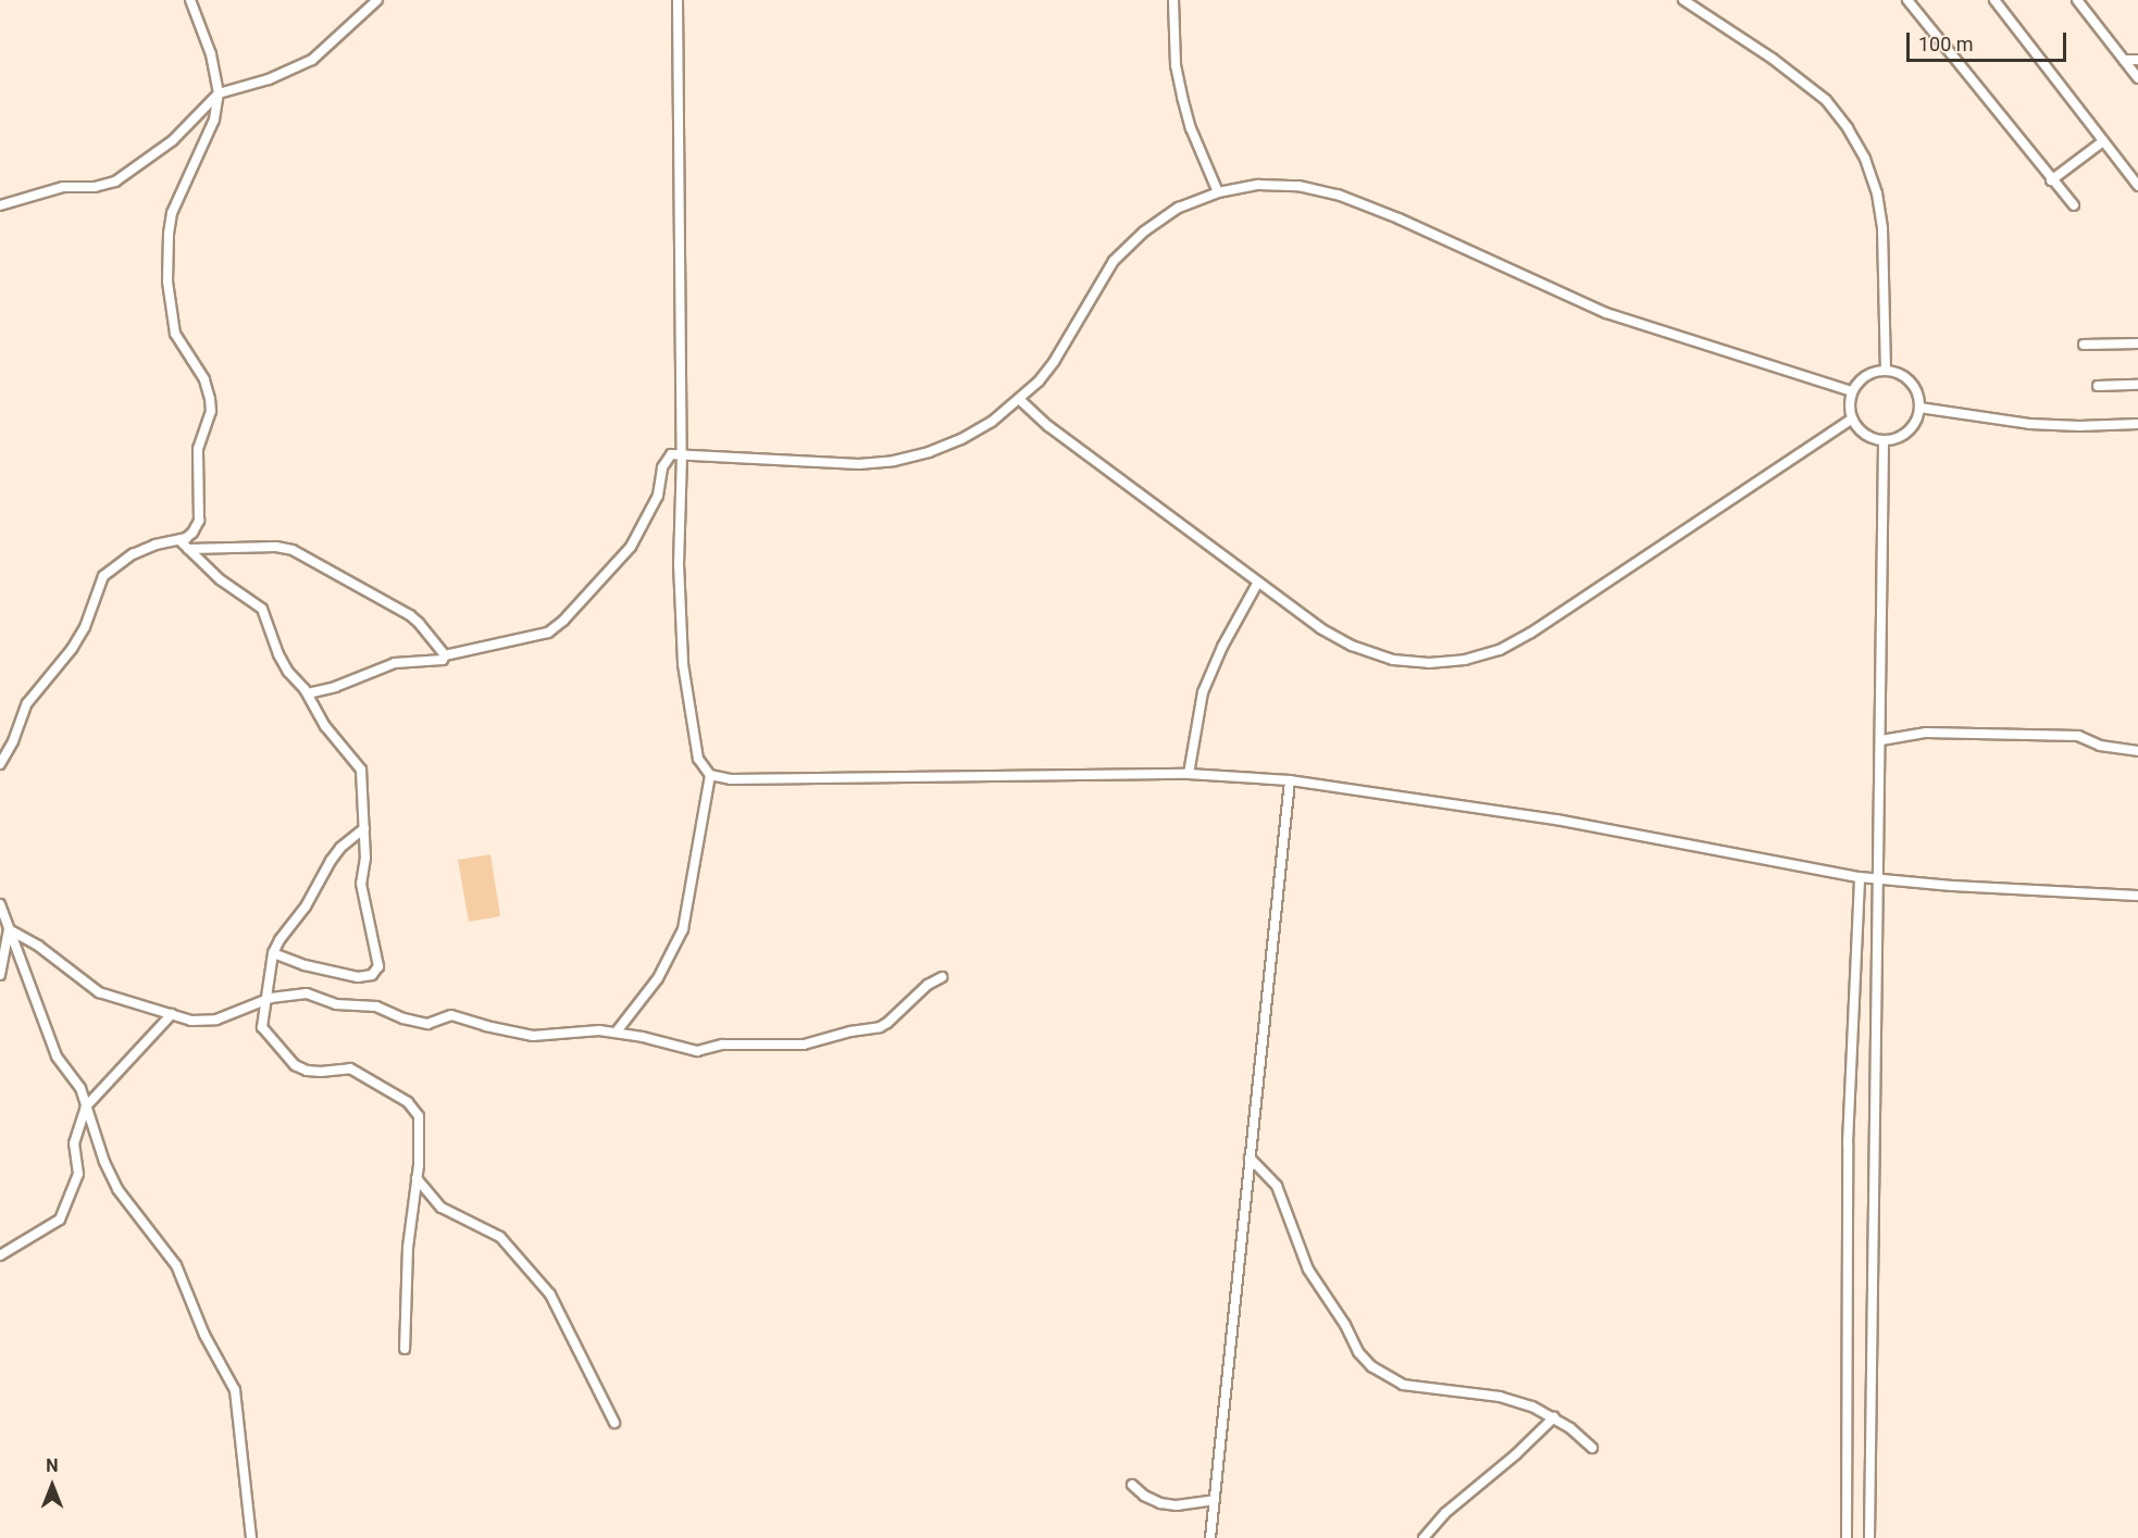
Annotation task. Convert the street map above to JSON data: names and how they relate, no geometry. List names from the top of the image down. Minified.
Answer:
{"scale_bar":"100 m","north":"top"}
